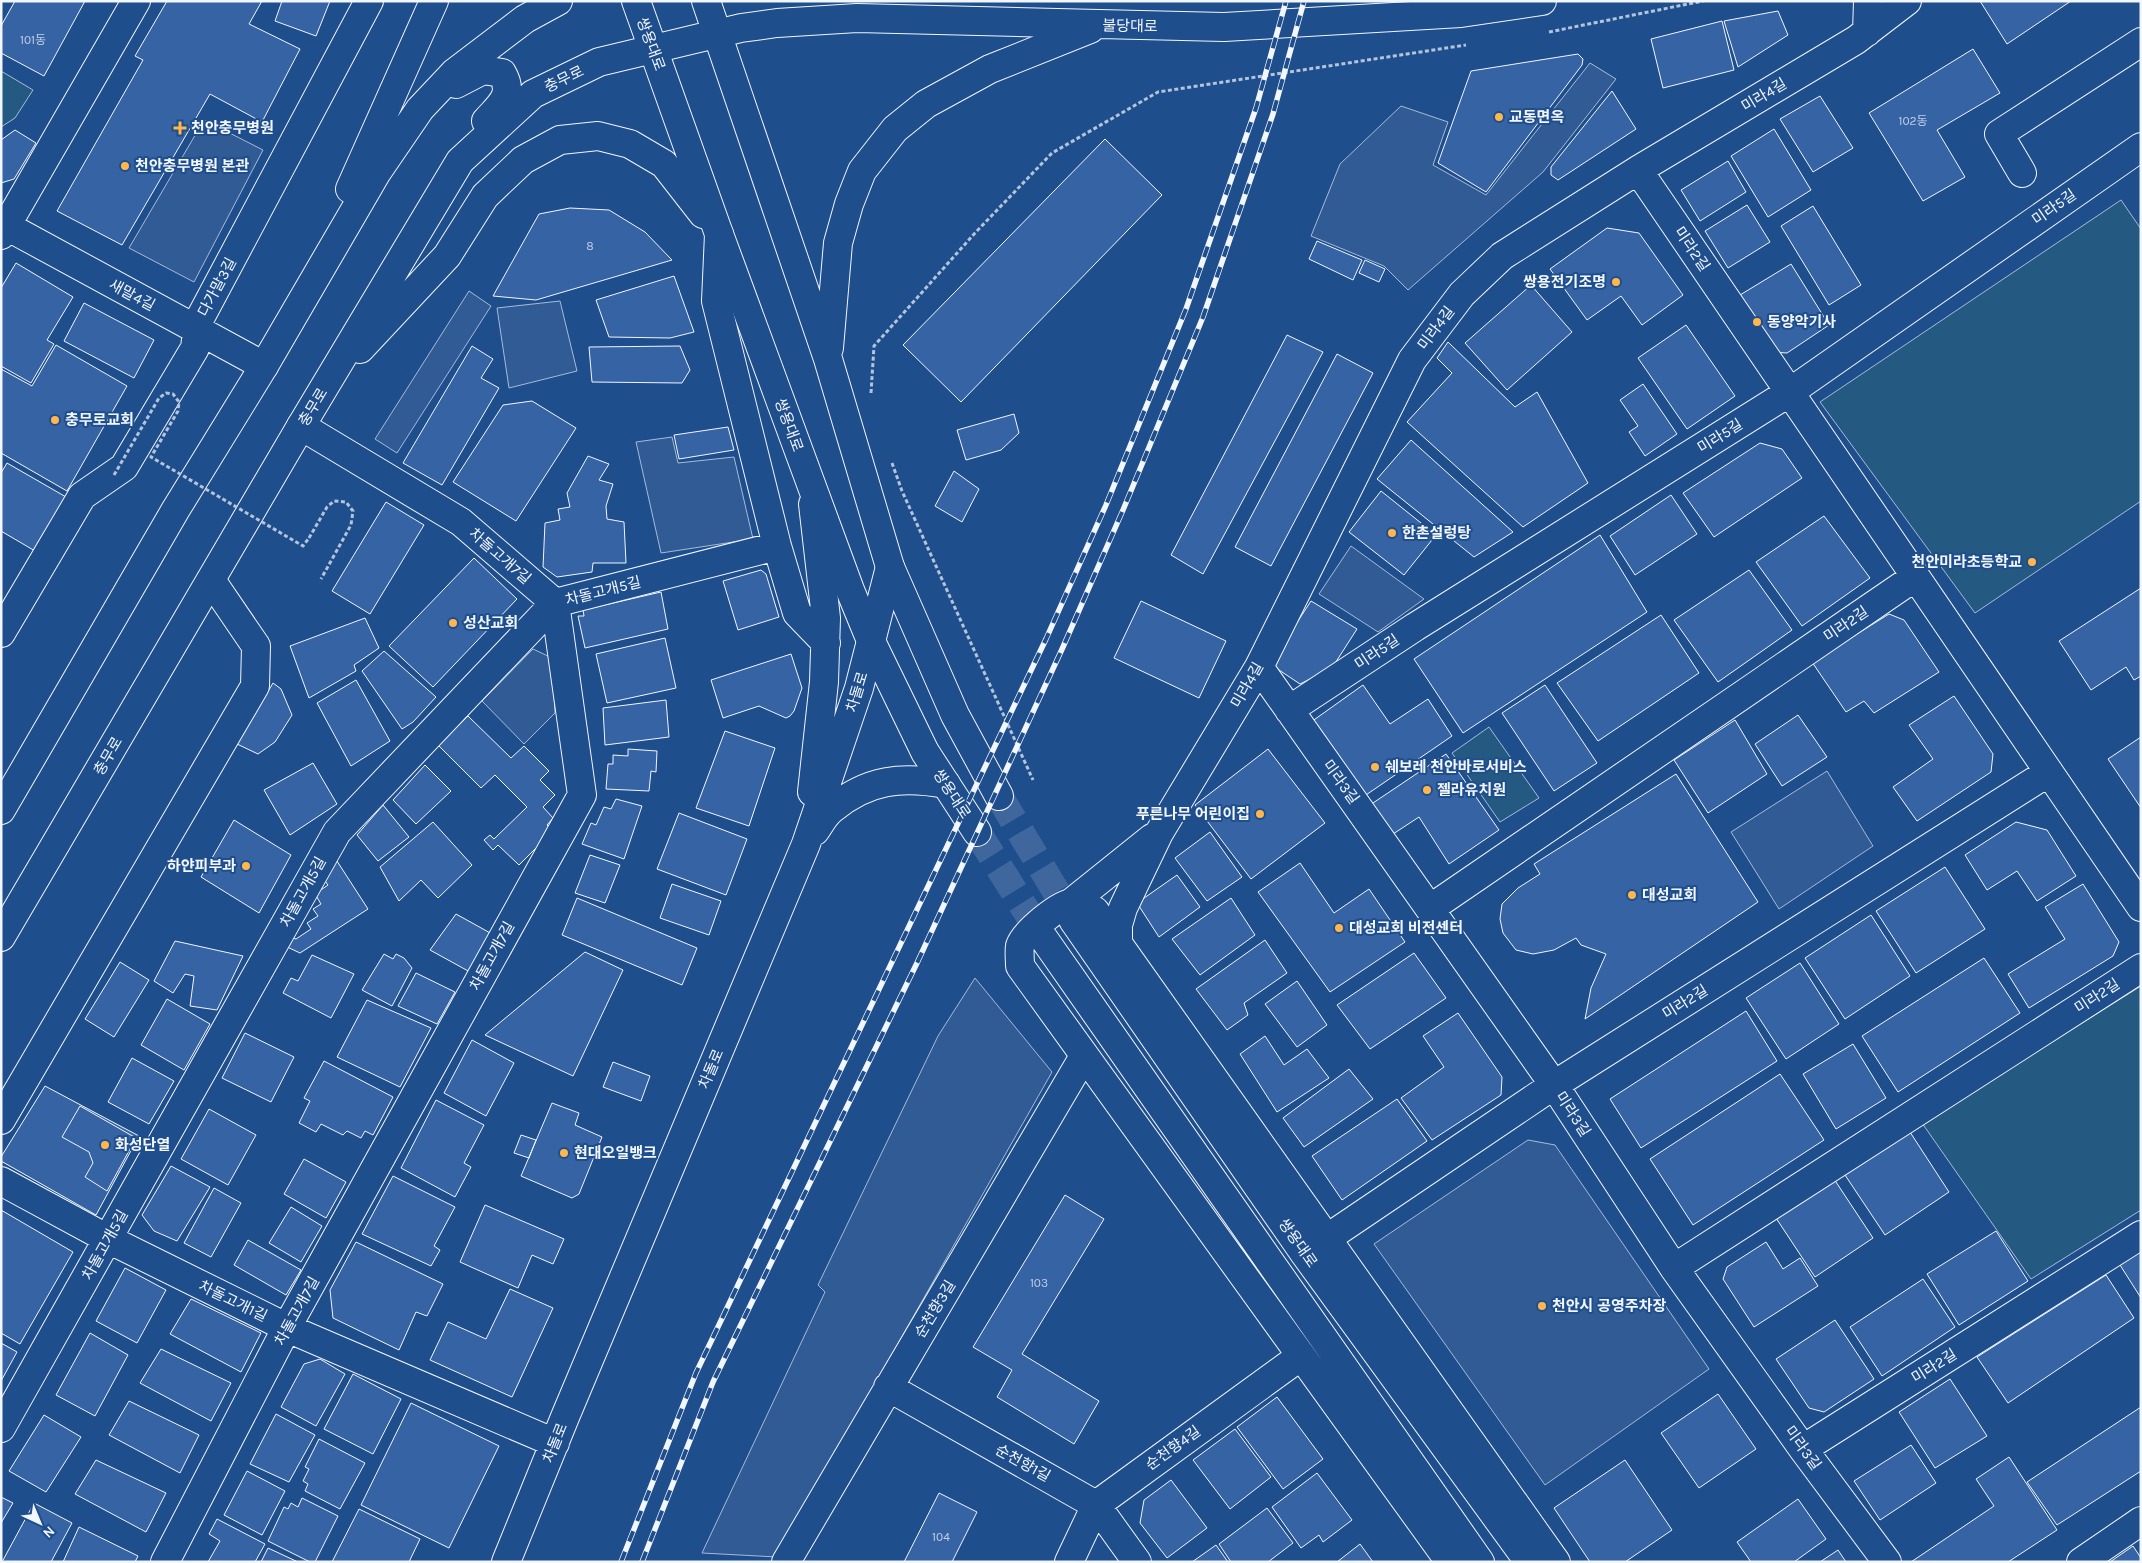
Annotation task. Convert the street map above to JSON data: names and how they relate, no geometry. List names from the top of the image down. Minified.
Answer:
{"streets":{"street":["불당대로","쌍용대로","충무로","미라4길","미라5길","미라2길","다가말3길","새말4길","차돌고개7길","차돌고개5길","차돌로","미라3길","차돌고개1길","순천향3길","순천향4길","순천향1길"]},"crossings":[["불당대로","충무로"],["쌍용대로","충무로"],["쌍용대로","차돌로"],["충무로","차돌고개7길"],["미라4길","미라2길"],["미라4길","미라3길"],["미라5길","미라2길"],["미라5길","미라3길"],["미라2길","미라3길"],["다가말3길","새말4길"],["차돌고개7길","차돌고개5길"],["차돌고개7길","차돌고개1길"],["차돌고개5길","차돌고개1길"],["차돌로","차돌고개1길"],["순천향3길","순천향1길"],["순천향4길","순천향1길"]],"places":{"other":["교동면옥","천안충무병원 본관","쌍용전기조명","동양악기사","충무로교회","한촌설렁탕","천안미라초등학교","성산교회","쉐보레 천안바로서비스","젤라유치원","푸른나무 어린이집","하얀피부과","대성교회","대성교회 비전센터","화성단열","현대오일뱅크","천안시 공영주차장"],"health":["천안충무병원"]},"house_numbers":["101동","102동","8","103","104"],"north":"bottom right"}
